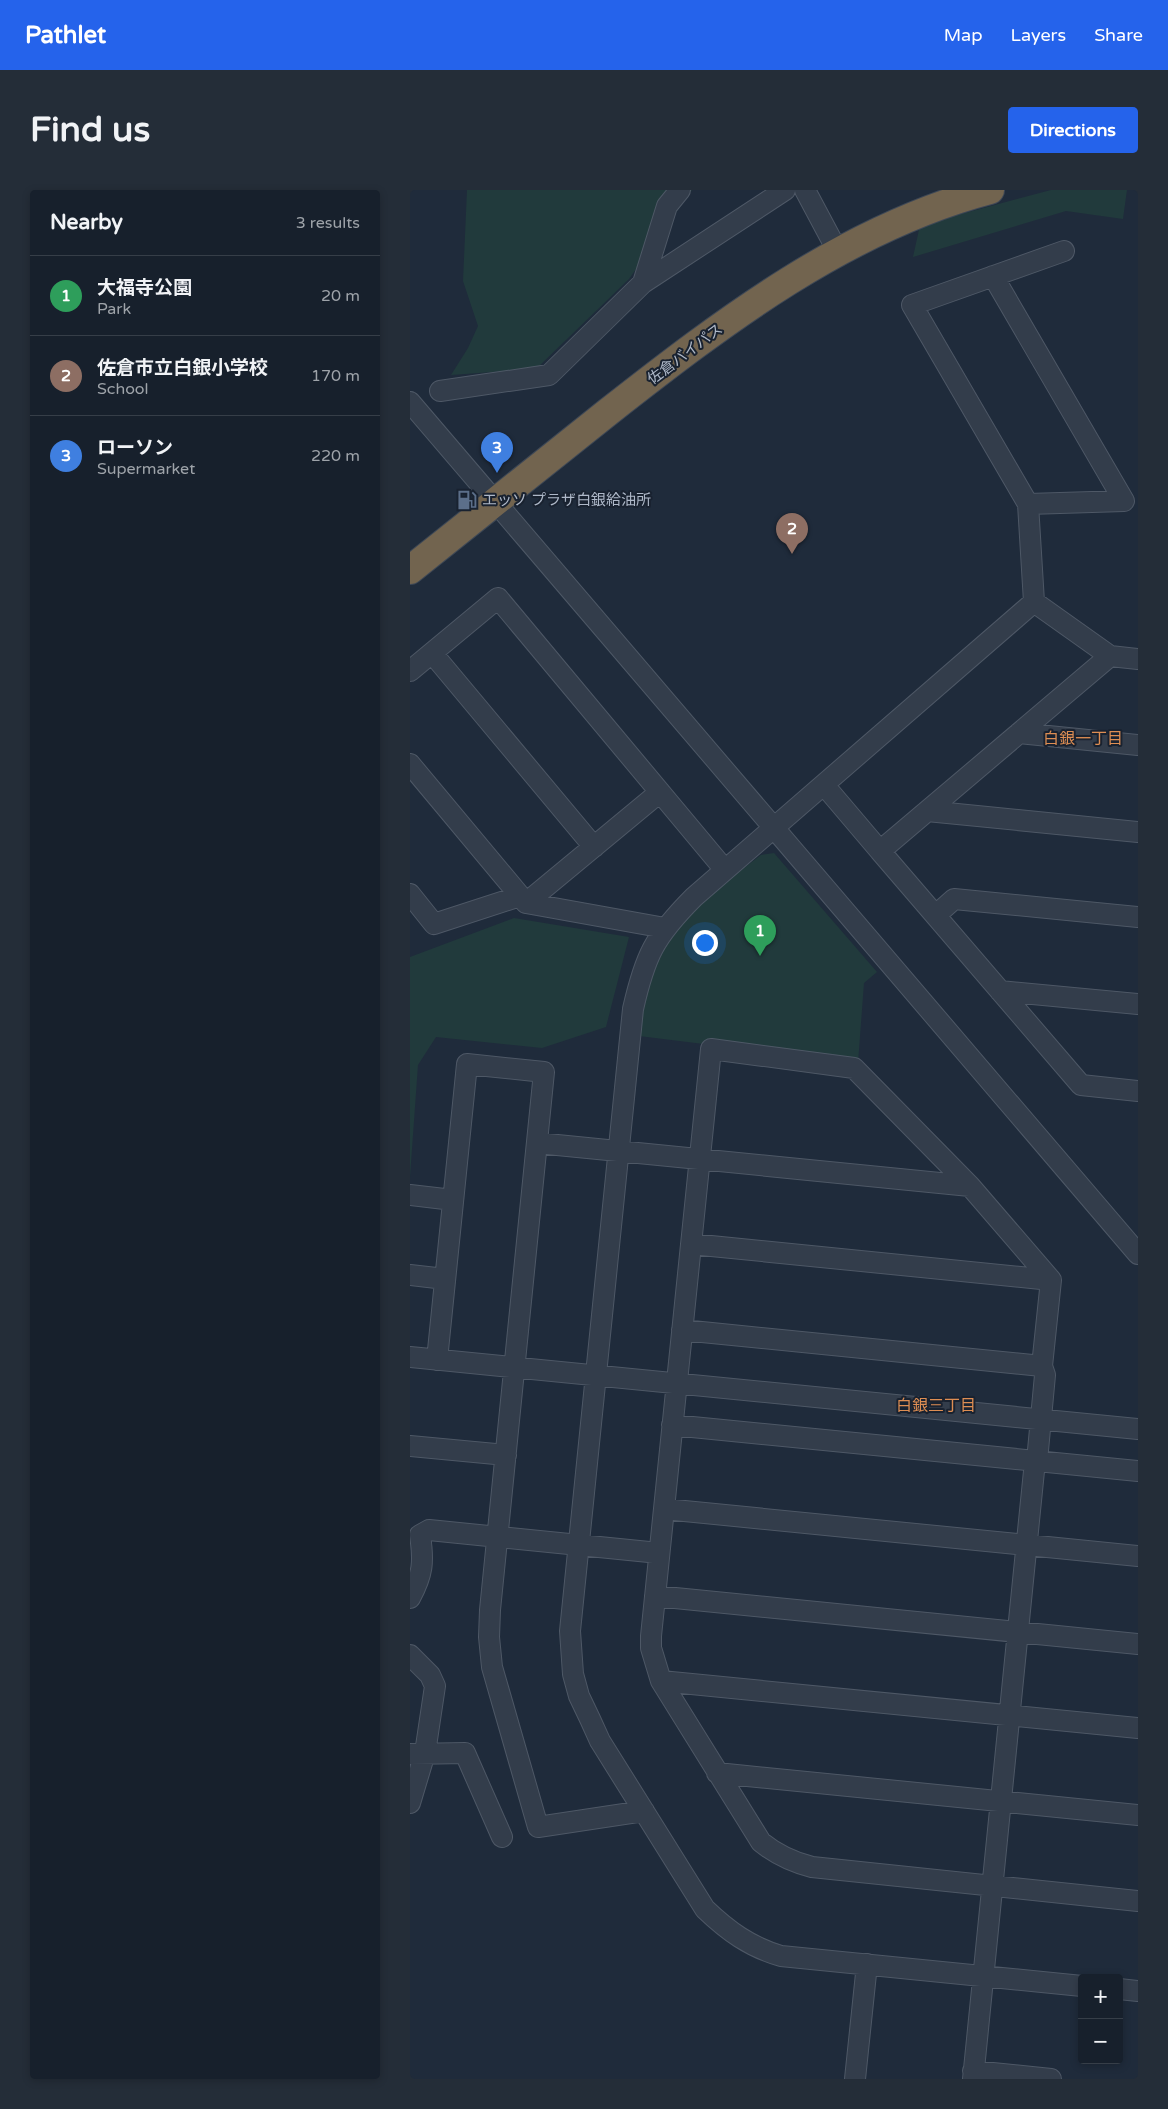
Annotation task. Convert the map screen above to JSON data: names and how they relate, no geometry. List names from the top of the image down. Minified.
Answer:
{"streets":{"highway":["佐倉バイパス"]},"districts":["白銀一丁目","白銀三丁目"],"places":{"fuel station":["エッソ プラザ白銀給油所"]},"page":{"header":"Pathlet","nav":["Map","Layers","Share"],"buttons":"Directions","title":"Find us","heading":["Nearby","3 results"],"list":[{"mark":"1","name":"大福寺公園","note":"Park","value":"20 m"},{"mark":"2","name":"佐倉市立白銀小学校","note":"School","value":"170 m"},{"mark":"3","name":"ローソン","note":"Supermarket","value":"220 m"}],"pins":["3","2","1"],"map_buttons":["+","−"]}}
